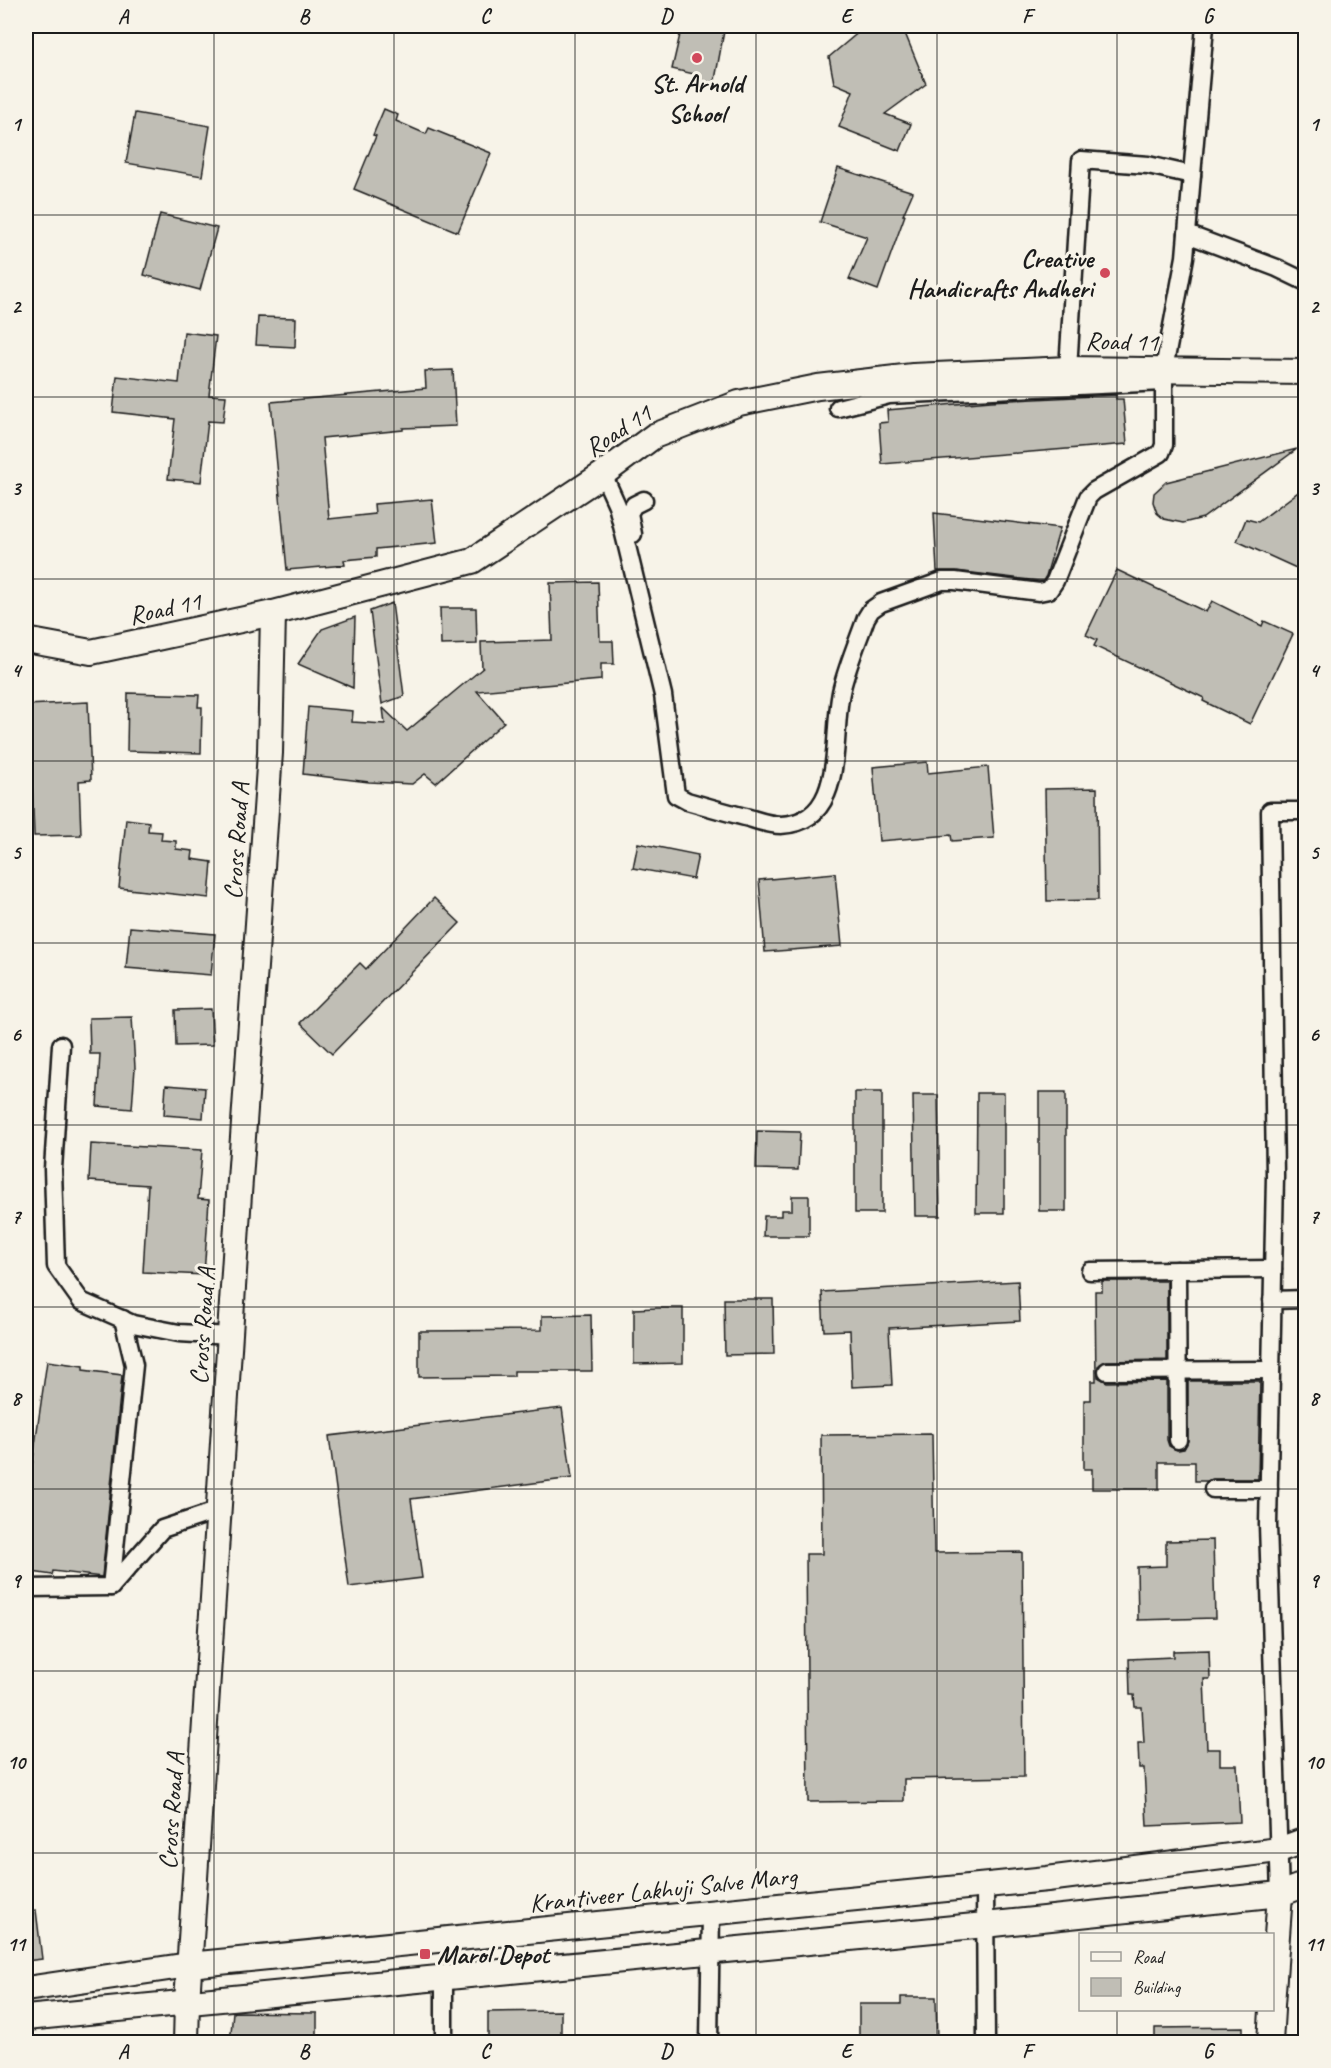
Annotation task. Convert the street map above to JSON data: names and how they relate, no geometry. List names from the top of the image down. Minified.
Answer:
{"streets":{"street":["Road 11","Cross Road A","Krantiveer Lakhuji Salve Marg"]},"crossings":[["Road 11","Cross Road A"],["Cross Road A","Krantiveer Lakhuji Salve Marg"]],"places":{"other":["St. Arnold School","Creative Handicrafts Andheri"],"transit":["Marol Depot"]},"legend":["Road","Building"],"grid":{"columns":["A","B","C","D","E","F","G"],"rows":["1","2","3","4","5","6","7","8","9","10","11"]}}
